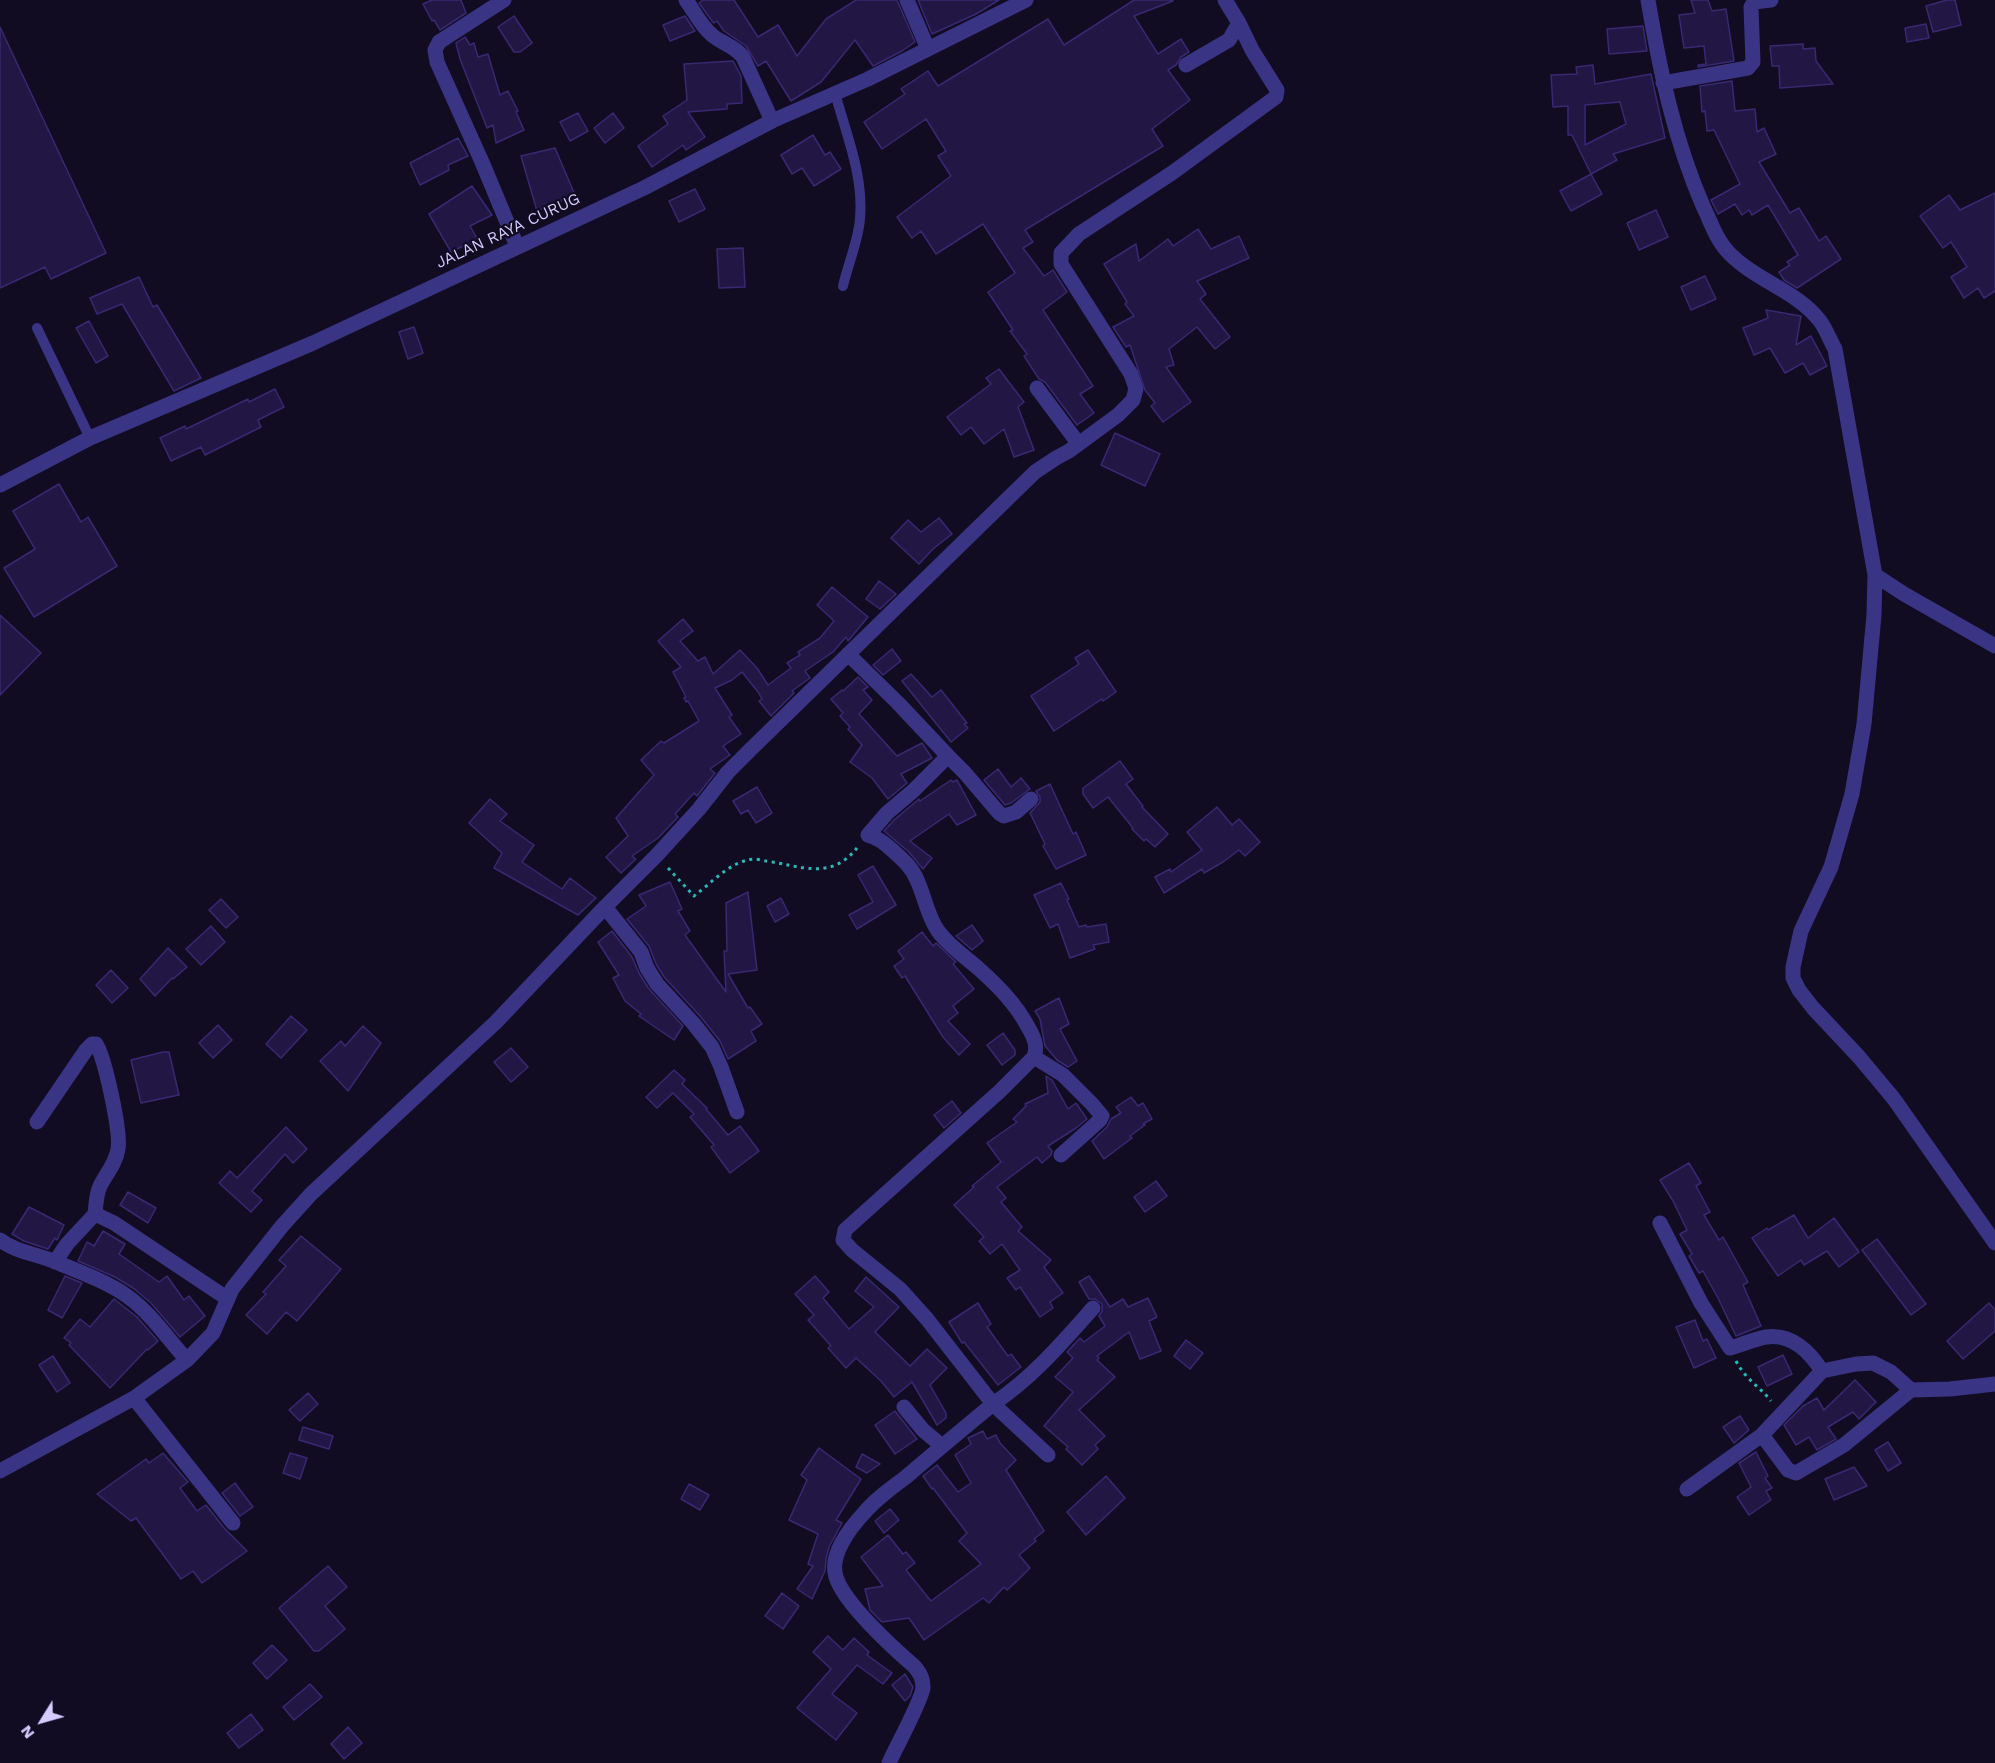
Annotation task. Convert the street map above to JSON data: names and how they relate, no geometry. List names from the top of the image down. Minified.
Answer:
{"streets":{"street":["JALAN RAYA CURUG"]},"north":"bottom left"}
